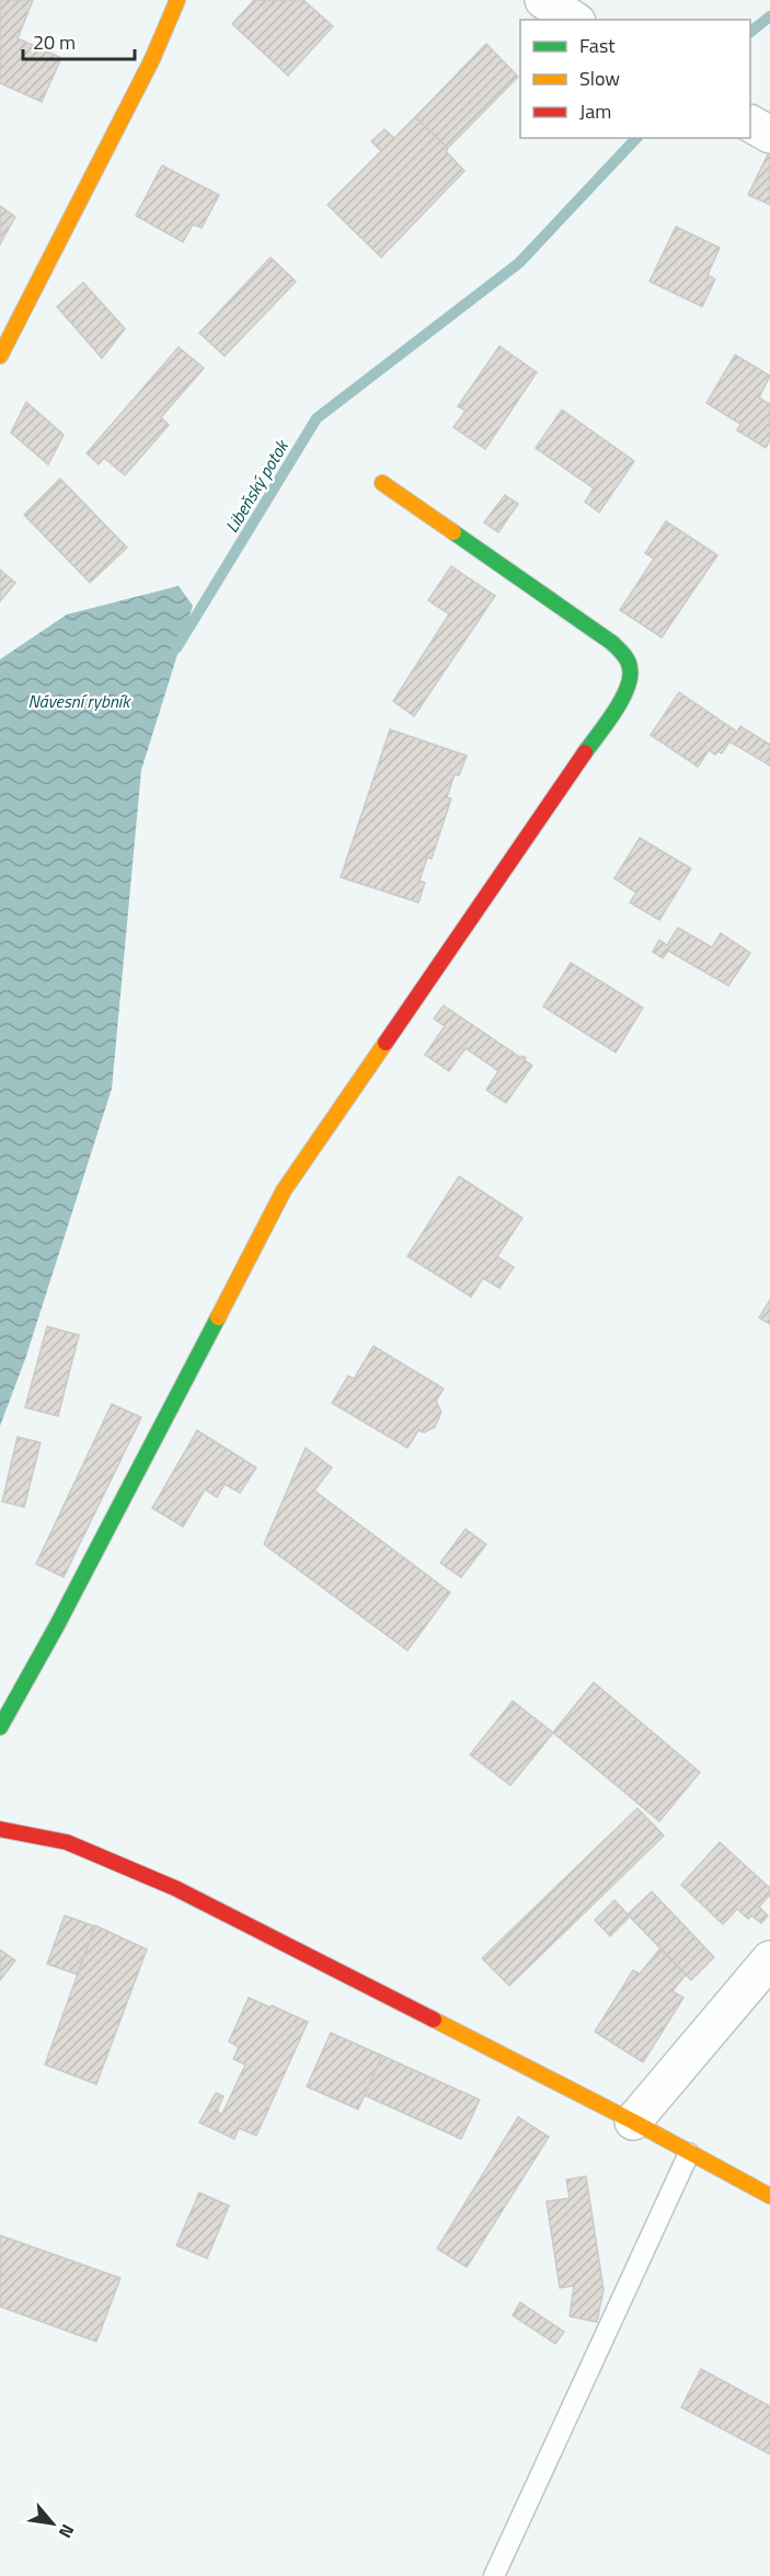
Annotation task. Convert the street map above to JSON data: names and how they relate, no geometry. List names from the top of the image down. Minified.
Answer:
{"water":["Libeňský potok","Návesní rybník"],"legend":["Fast","Slow","Jam"],"scale_bar":"20 m","north":"bottom right"}
